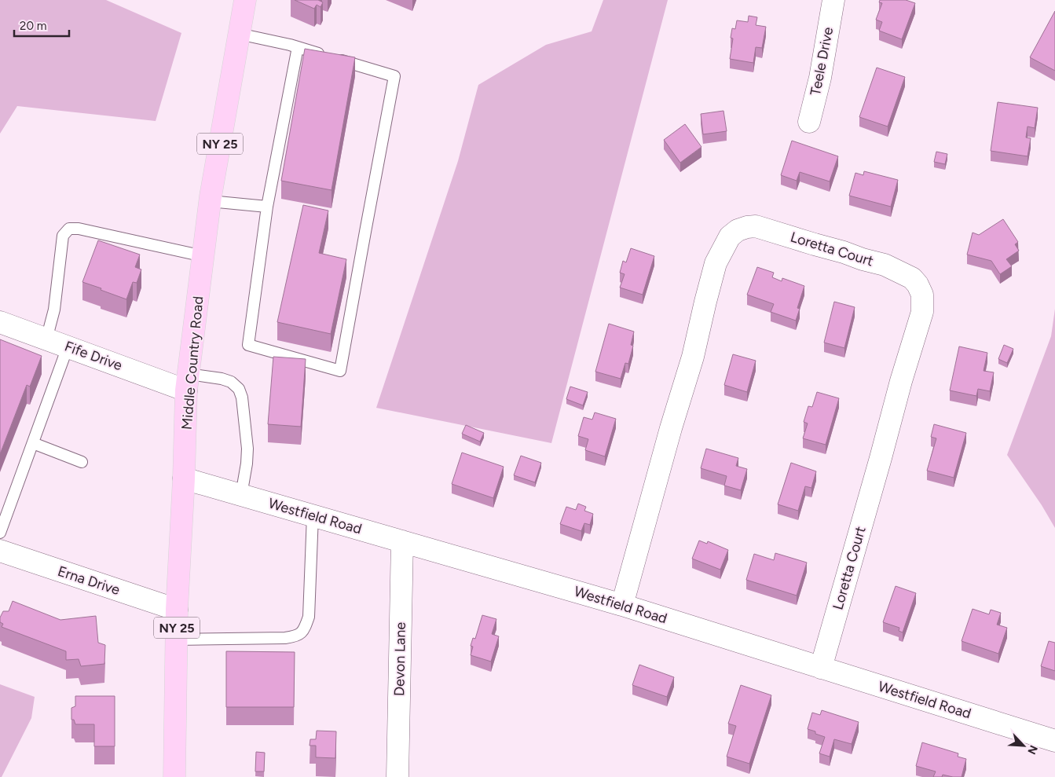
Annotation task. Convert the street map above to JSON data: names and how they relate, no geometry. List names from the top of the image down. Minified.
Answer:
{"streets":{"main road":["NY 25","Middle Country Road"],"street":["Teele Drive","Loretta Court","Fife Drive","Westfield Road","Erna Drive","Devon Lane"]},"crossings":[["Loretta Court","Westfield Road"],["Fife Drive","Middle Country Road"],["Middle Country Road","Westfield Road"],["Middle Country Road","Erna Drive"],["Westfield Road","Devon Lane"]],"scale_bar":"20 m","north":"bottom right"}
